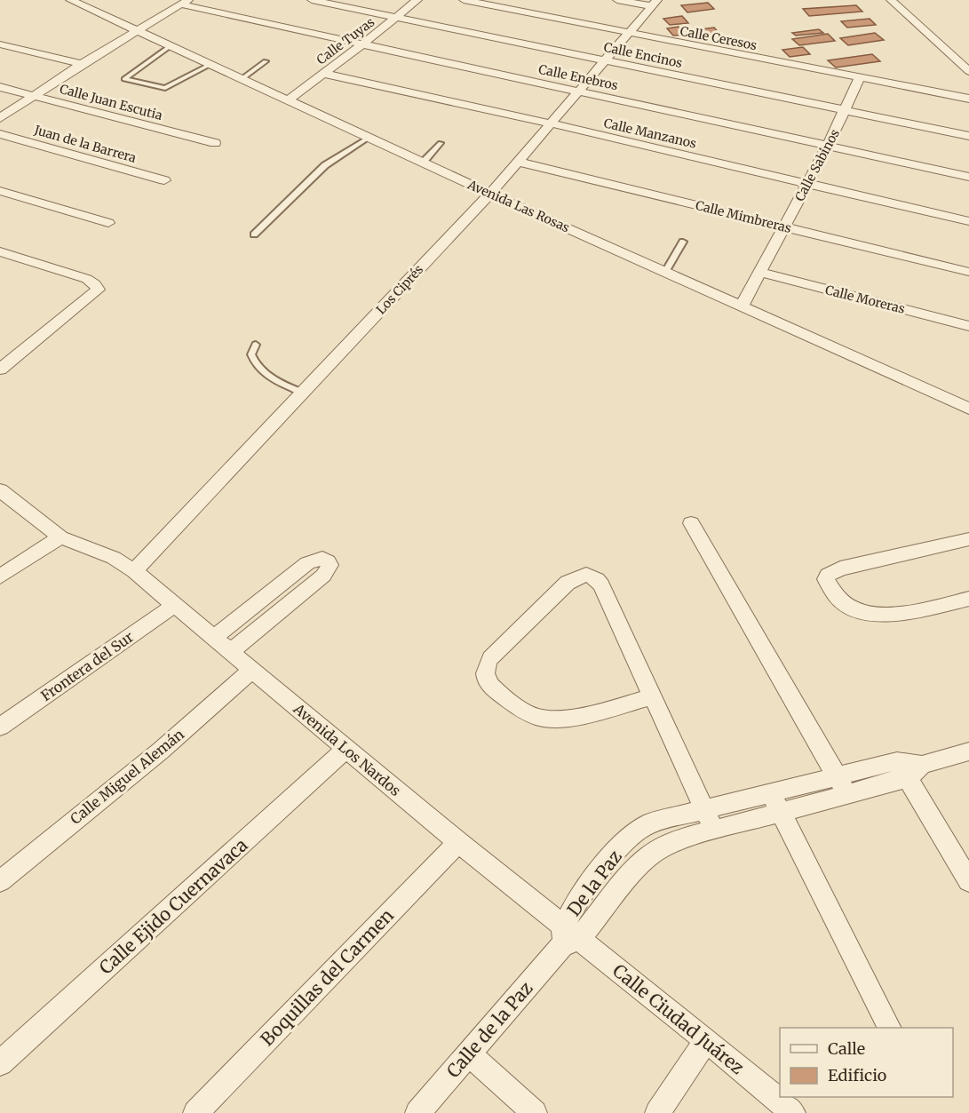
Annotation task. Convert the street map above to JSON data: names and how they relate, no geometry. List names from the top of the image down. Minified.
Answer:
{"streets":{"street":["Calle Ceresos","Calle Tuyas","Calle Encinos","Calle Enebros","Calle Juan Escutia","Calle Manzanos","Juan de la Barrera","Calle Sabinos","Avenida Las Rosas","Calle Mimbreras","Los Ciprés","Calle Moreras","Frontera del Sur","Avenida Los Nardos","Calle Miguel Alemán","De la Paz","Calle Ejido Cuernavaca","Boquillas del Carmen","Calle Ciudad Juárez","Calle de la Paz"]},"crossings":[["Calle Ceresos","Calle Sabinos"],["Calle Ceresos","Los Ciprés"],["Calle Tuyas","Calle Encinos"],["Calle Tuyas","Calle Enebros"],["Calle Tuyas","Calle Manzanos"],["Calle Tuyas","Avenida Las Rosas"],["Calle Encinos","Calle Sabinos"],["Calle Encinos","Los Ciprés"],["Calle Enebros","Calle Sabinos"],["Calle Enebros","Los Ciprés"],["Calle Manzanos","Calle Sabinos"],["Calle Manzanos","Los Ciprés"],["Calle Sabinos","Avenida Las Rosas"],["Calle Sabinos","Calle Mimbreras"],["Calle Sabinos","Calle Moreras"],["Avenida Las Rosas","Los Ciprés"],["Calle Mimbreras","Los Ciprés"],["Los Ciprés","Avenida Los Nardos"],["Frontera del Sur","Avenida Los Nardos"],["Avenida Los Nardos","Calle Miguel Alemán"],["Avenida Los Nardos","De la Paz"],["Avenida Los Nardos","Calle Ejido Cuernavaca"],["Avenida Los Nardos","Boquillas del Carmen"],["Avenida Los Nardos","Calle Ciudad Juárez"],["Avenida Los Nardos","Calle de la Paz"],["De la Paz","Calle Ciudad Juárez"],["De la Paz","Calle de la Paz"],["Calle Ciudad Juárez","Calle de la Paz"]],"legend":["Calle","Edificio"]}
